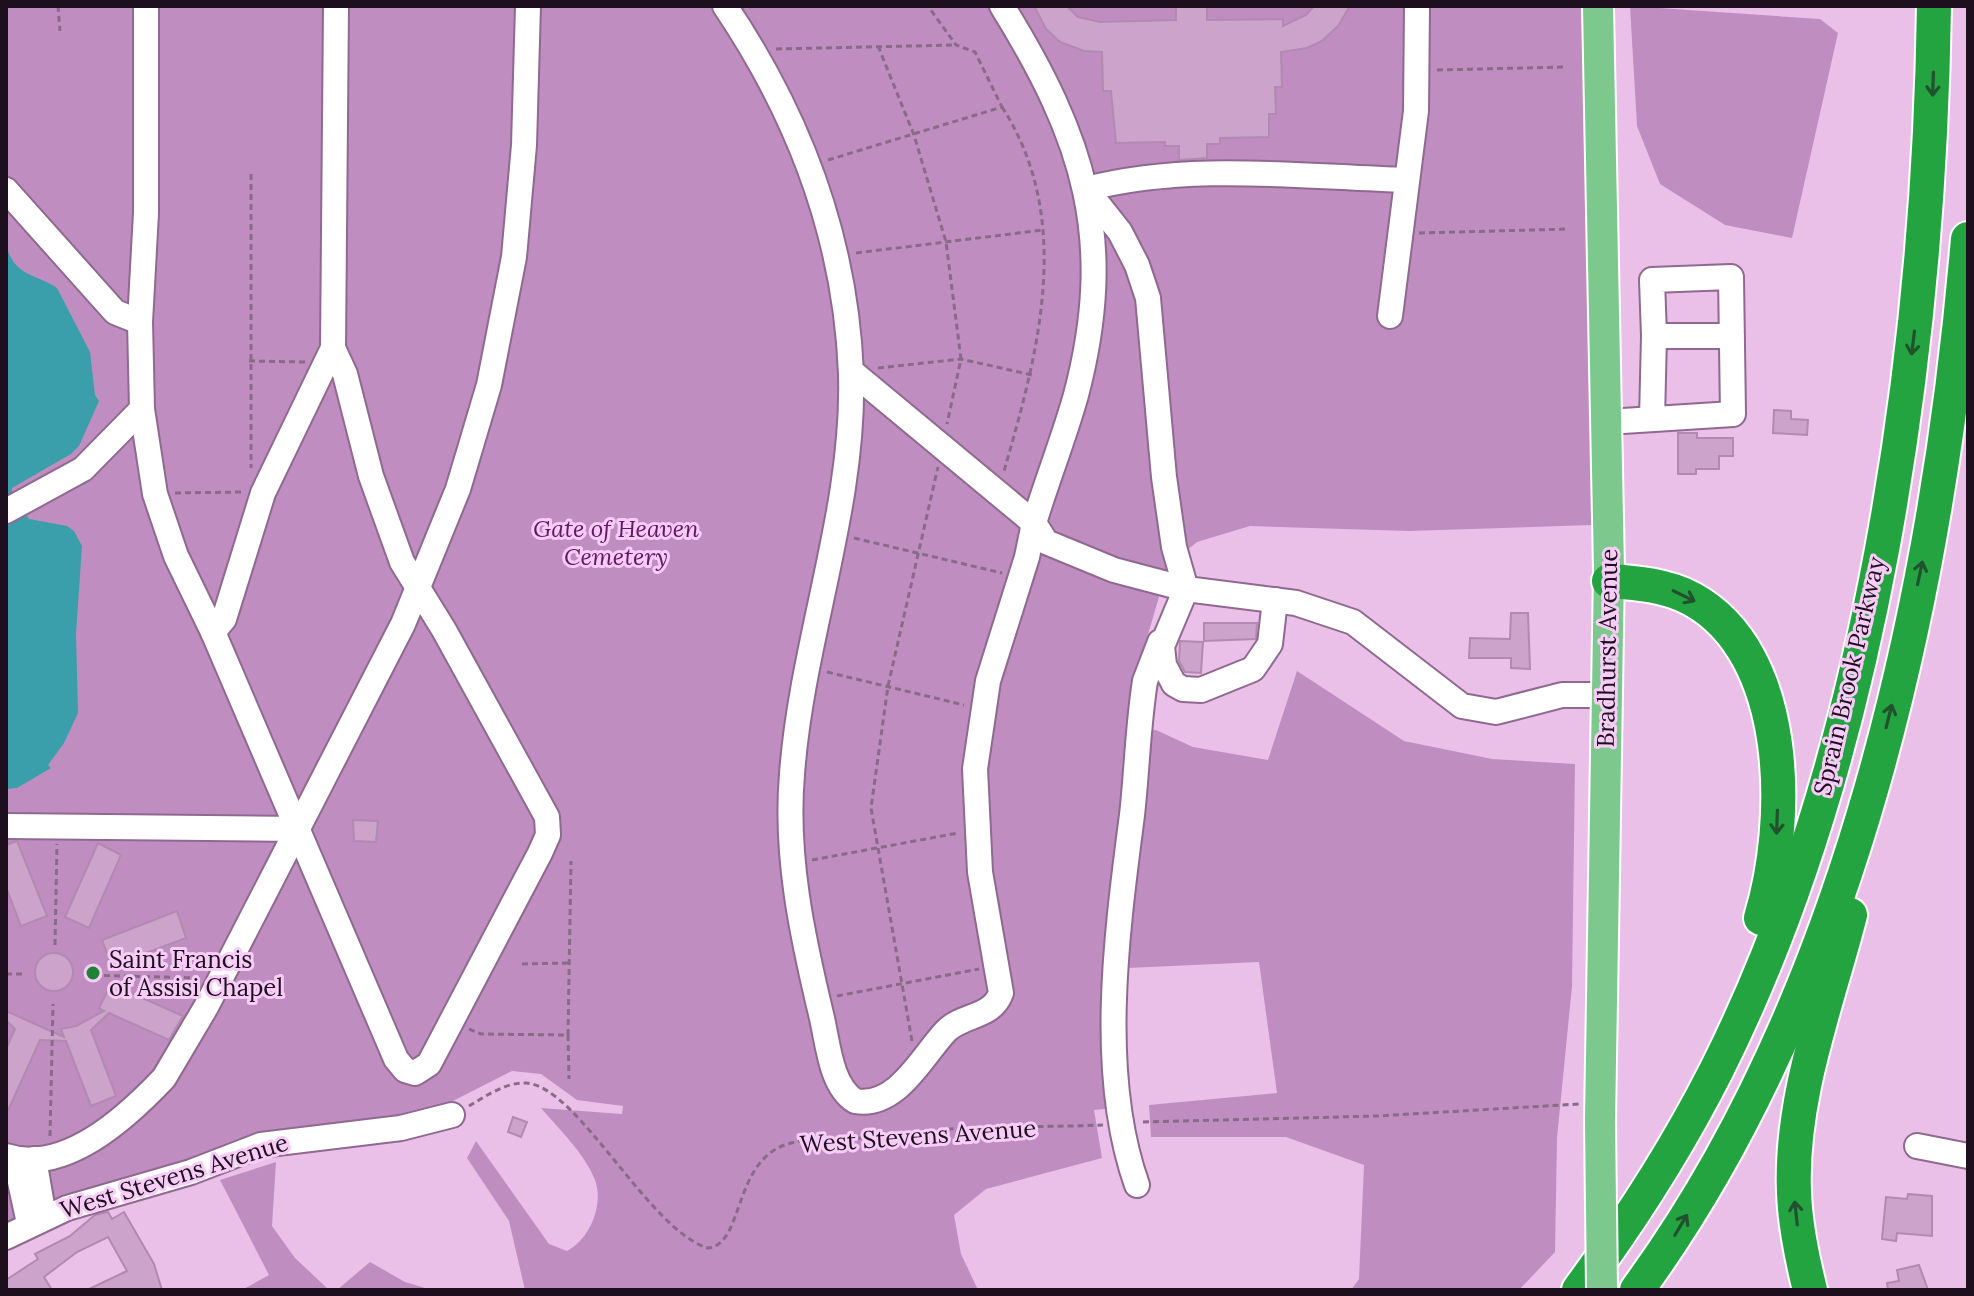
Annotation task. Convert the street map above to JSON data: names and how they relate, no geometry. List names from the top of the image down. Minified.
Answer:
{"streets":{"highway":["Sprain Brook Parkway"],"main road":["Bradhurst Avenue"],"street":["West Stevens Avenue"]},"crossings":[["Bradhurst Avenue","West Stevens Avenue"]],"parks":["Gate of Heaven Cemetery"],"places":["Saint Francis of Assisi Chapel"]}
